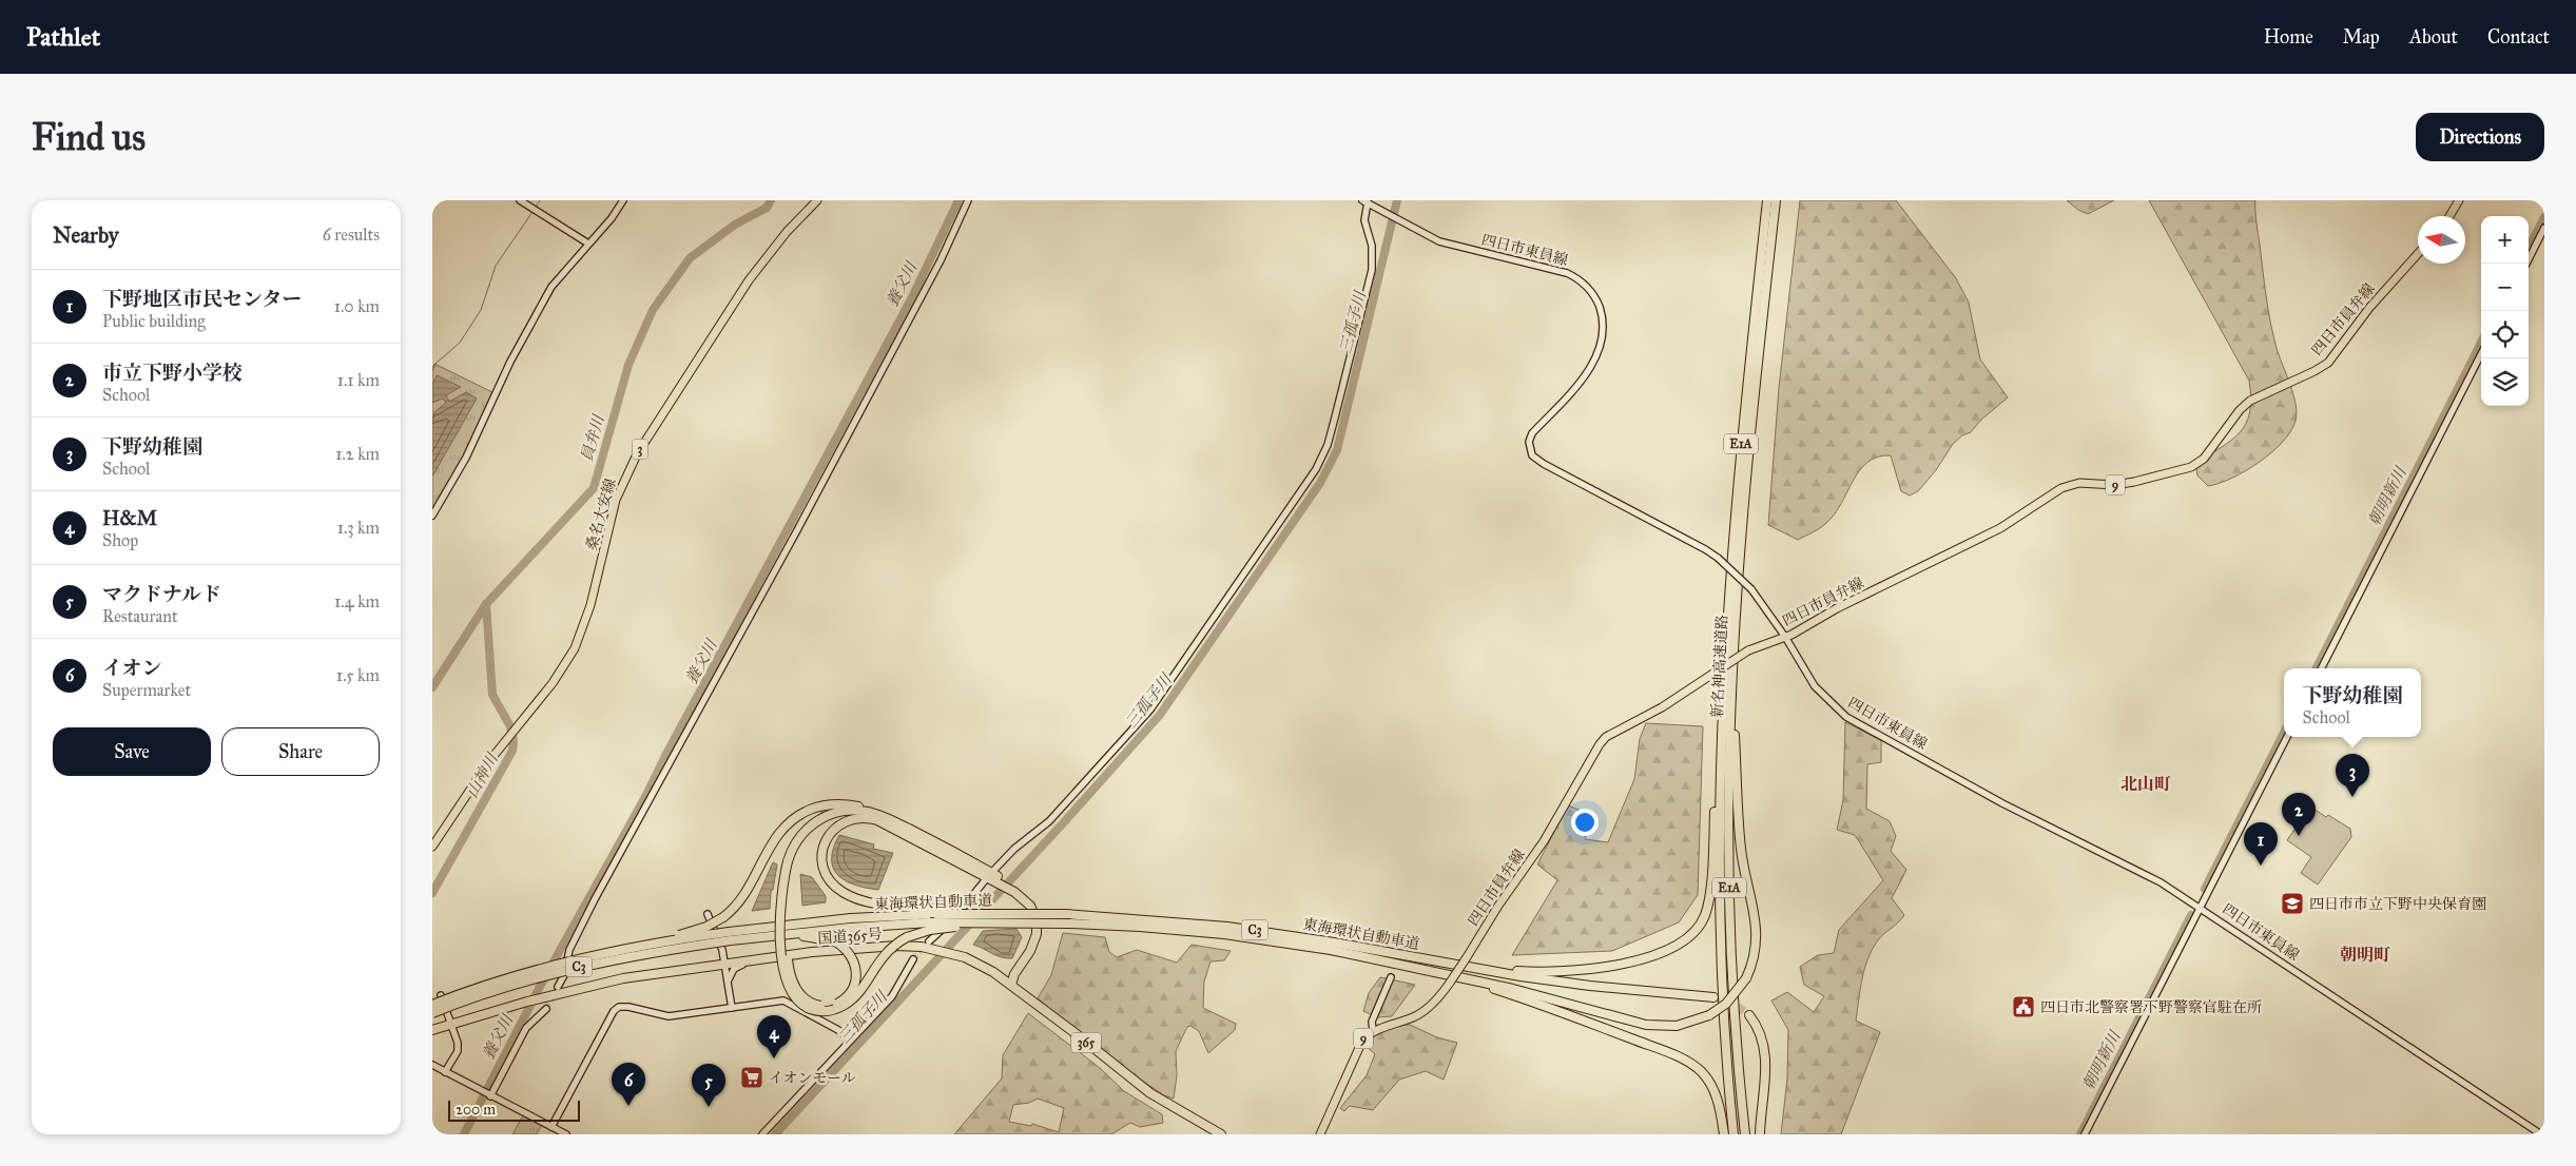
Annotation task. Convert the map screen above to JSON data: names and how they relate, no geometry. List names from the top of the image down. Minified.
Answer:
{"streets":{"highway":["E1A","新名神高速道路","東海環状自動車道","C3","国道365号","365"],"main road":["四日市員弁線","3","9","桑名大安線"],"street":["四日市東員線"]},"crossings":[["四日市東員線","四日市員弁線"],["四日市員弁線","9"]],"districts":["北山町","朝明町"],"water":["養父川","三孤子川","員弁川","朝明新川","山神川"],"places":{"school or university":["四日市市立下野中央保育園"],"public building":["四日市北警察署下野警察官駐在所"],"supermarket":["イオンモール"]},"scale_bar":"200 m","north":"left","page":{"header":"Pathlet","nav":["Home","Map","About","Contact"],"buttons":["Directions",["Save","Share"]],"title":"Find us","heading":["Nearby","6 results"],"map_buttons":["+","−"],"list":[{"mark":"1","name":"下野地区市民センター","note":"Public building","value":"1.0 km"},{"mark":"2","name":"市立下野小学校","note":"School","value":"1.1 km"},{"mark":"3","name":"下野幼稚園","note":"School","value":"1.2 km"},{"mark":"4","name":"H&M","note":"Shop","value":"1.3 km"},{"mark":"5","name":"マクドナルド","note":"Restaurant","value":"1.4 km"},{"mark":"6","name":"イオン","note":"Supermarket","value":"1.5 km"}],"popup":["下野幼稚園","School"],"pins":["3","2","1","4","6","5"],"scale":"200 m"}}
